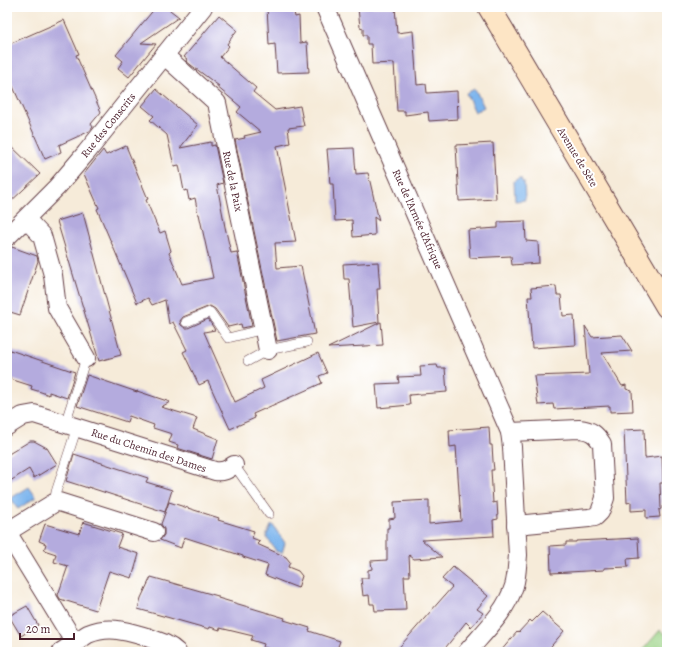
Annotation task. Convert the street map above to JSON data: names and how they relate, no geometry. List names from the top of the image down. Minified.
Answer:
{"streets":{"main road":["Avenue de Sète"],"street":["Rue des Conscrits","Rue de la Paix","Rue de l'Armée d'Afrique","Rue du Chemin des Dames"]},"crossings":[["Rue des Conscrits","Rue de la Paix"]],"scale_bar":"20 m"}
